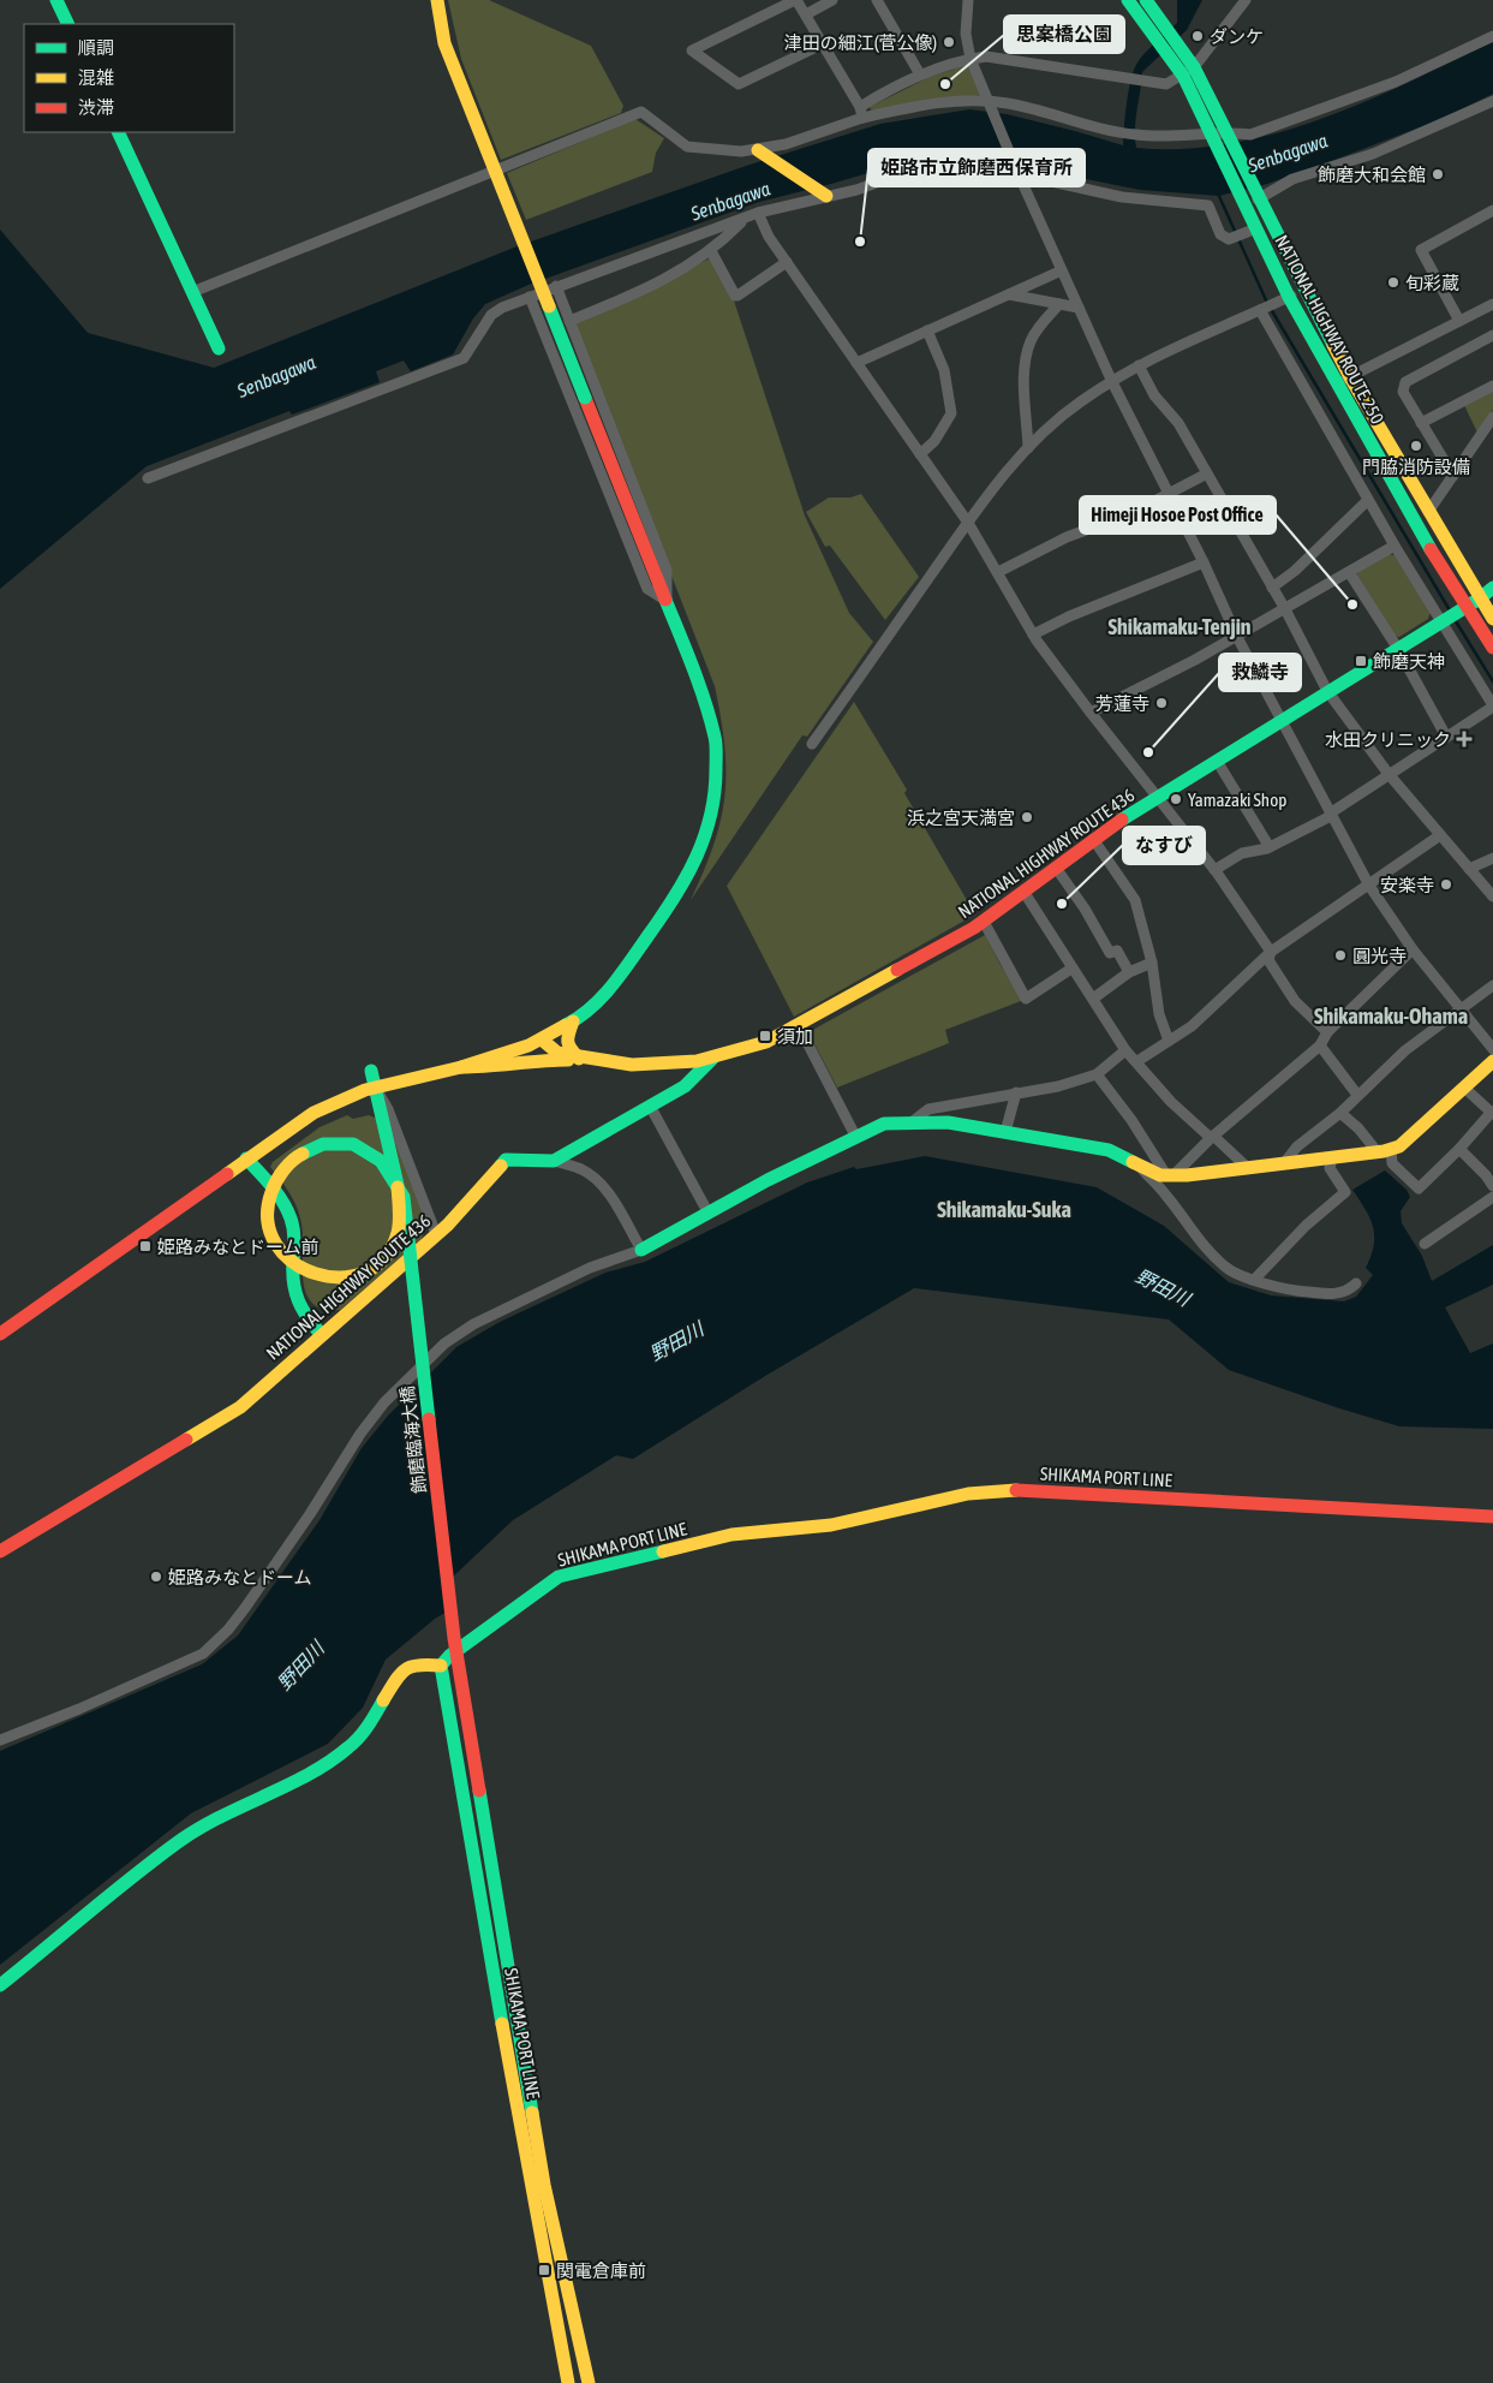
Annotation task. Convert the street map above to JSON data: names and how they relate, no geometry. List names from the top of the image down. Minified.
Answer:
{"streets":{"main road":["NATIONAL HIGHWAY ROUTE 250","NATIONAL HIGHWAY ROUTE 436","飾磨臨海大橋","SHIKAMA PORT LINE"]},"crossings":[["NATIONAL HIGHWAY ROUTE 250","NATIONAL HIGHWAY ROUTE 436"]],"districts":["Shikamaku-Tenjin","Shikamaku-Ohama","Shikamaku-Suka"],"water":["Senbagawa","野田川"],"places":{"other":["ダンケ","津田の細江(菅公像)","思案橋公園","飾磨大和会館","姫路市立飾磨西保育所","旬彩蔵","門脇消防設備","Himeji Hosoe Post Office","芳蓮寺","救鱗寺","Yamazaki Shop","浜之宮天満宮","安楽寺","なすび","圓光寺","姫路みなとドーム"],"transit":["飾磨天神","須加","姫路みなとドーム前","関電倉庫前"],"health":["水田クリニック"]},"legend":["順調","混雑","渋滞"]}
